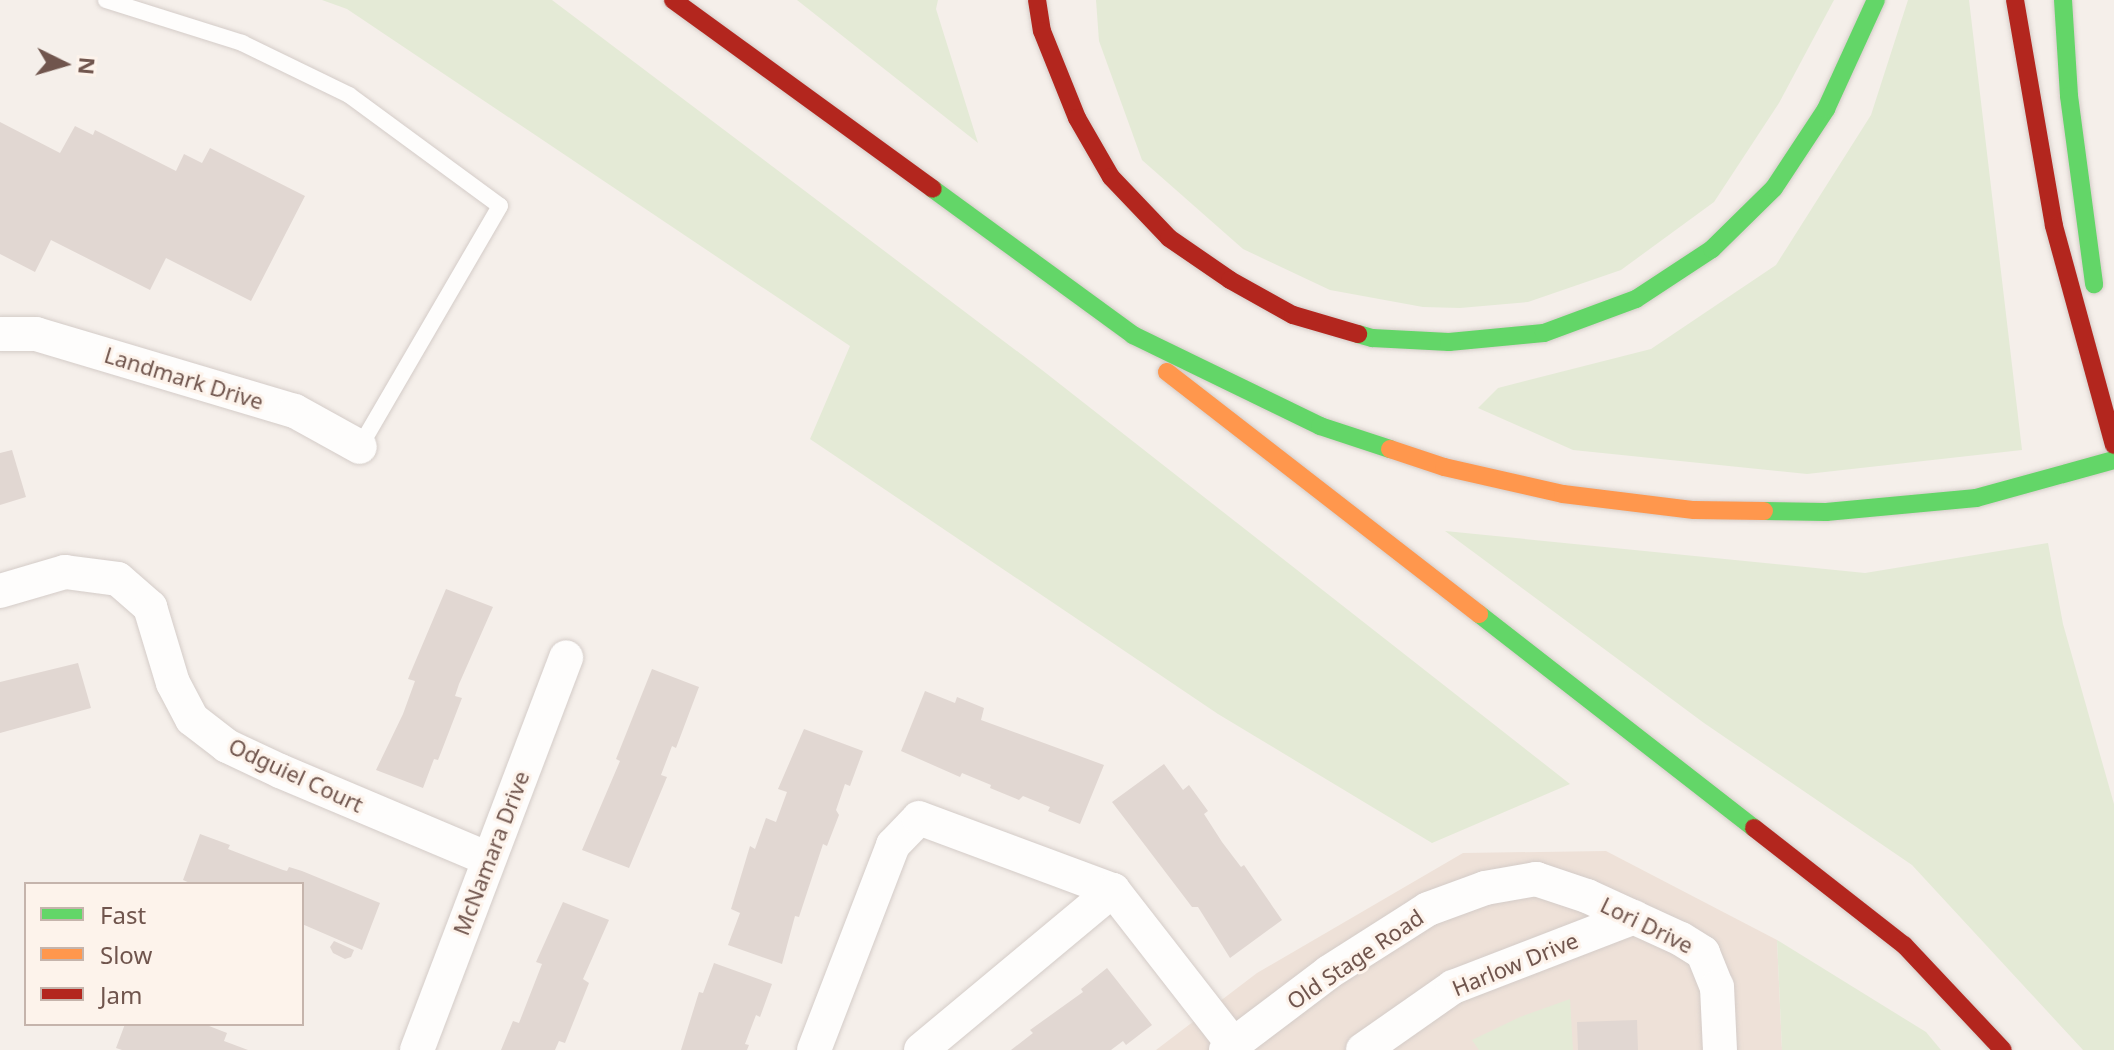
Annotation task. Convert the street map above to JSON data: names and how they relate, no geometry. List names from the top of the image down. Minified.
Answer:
{"streets":{"street":["Landmark Drive","Odguiel Court","McNamara Drive","Lori Drive","Old Stage Road","Harlow Drive"]},"crossings":[["Odguiel Court","McNamara Drive"],["Lori Drive","Old Stage Road"],["Lori Drive","Harlow Drive"]],"legend":["Fast","Slow","Jam"],"north":"right"}
